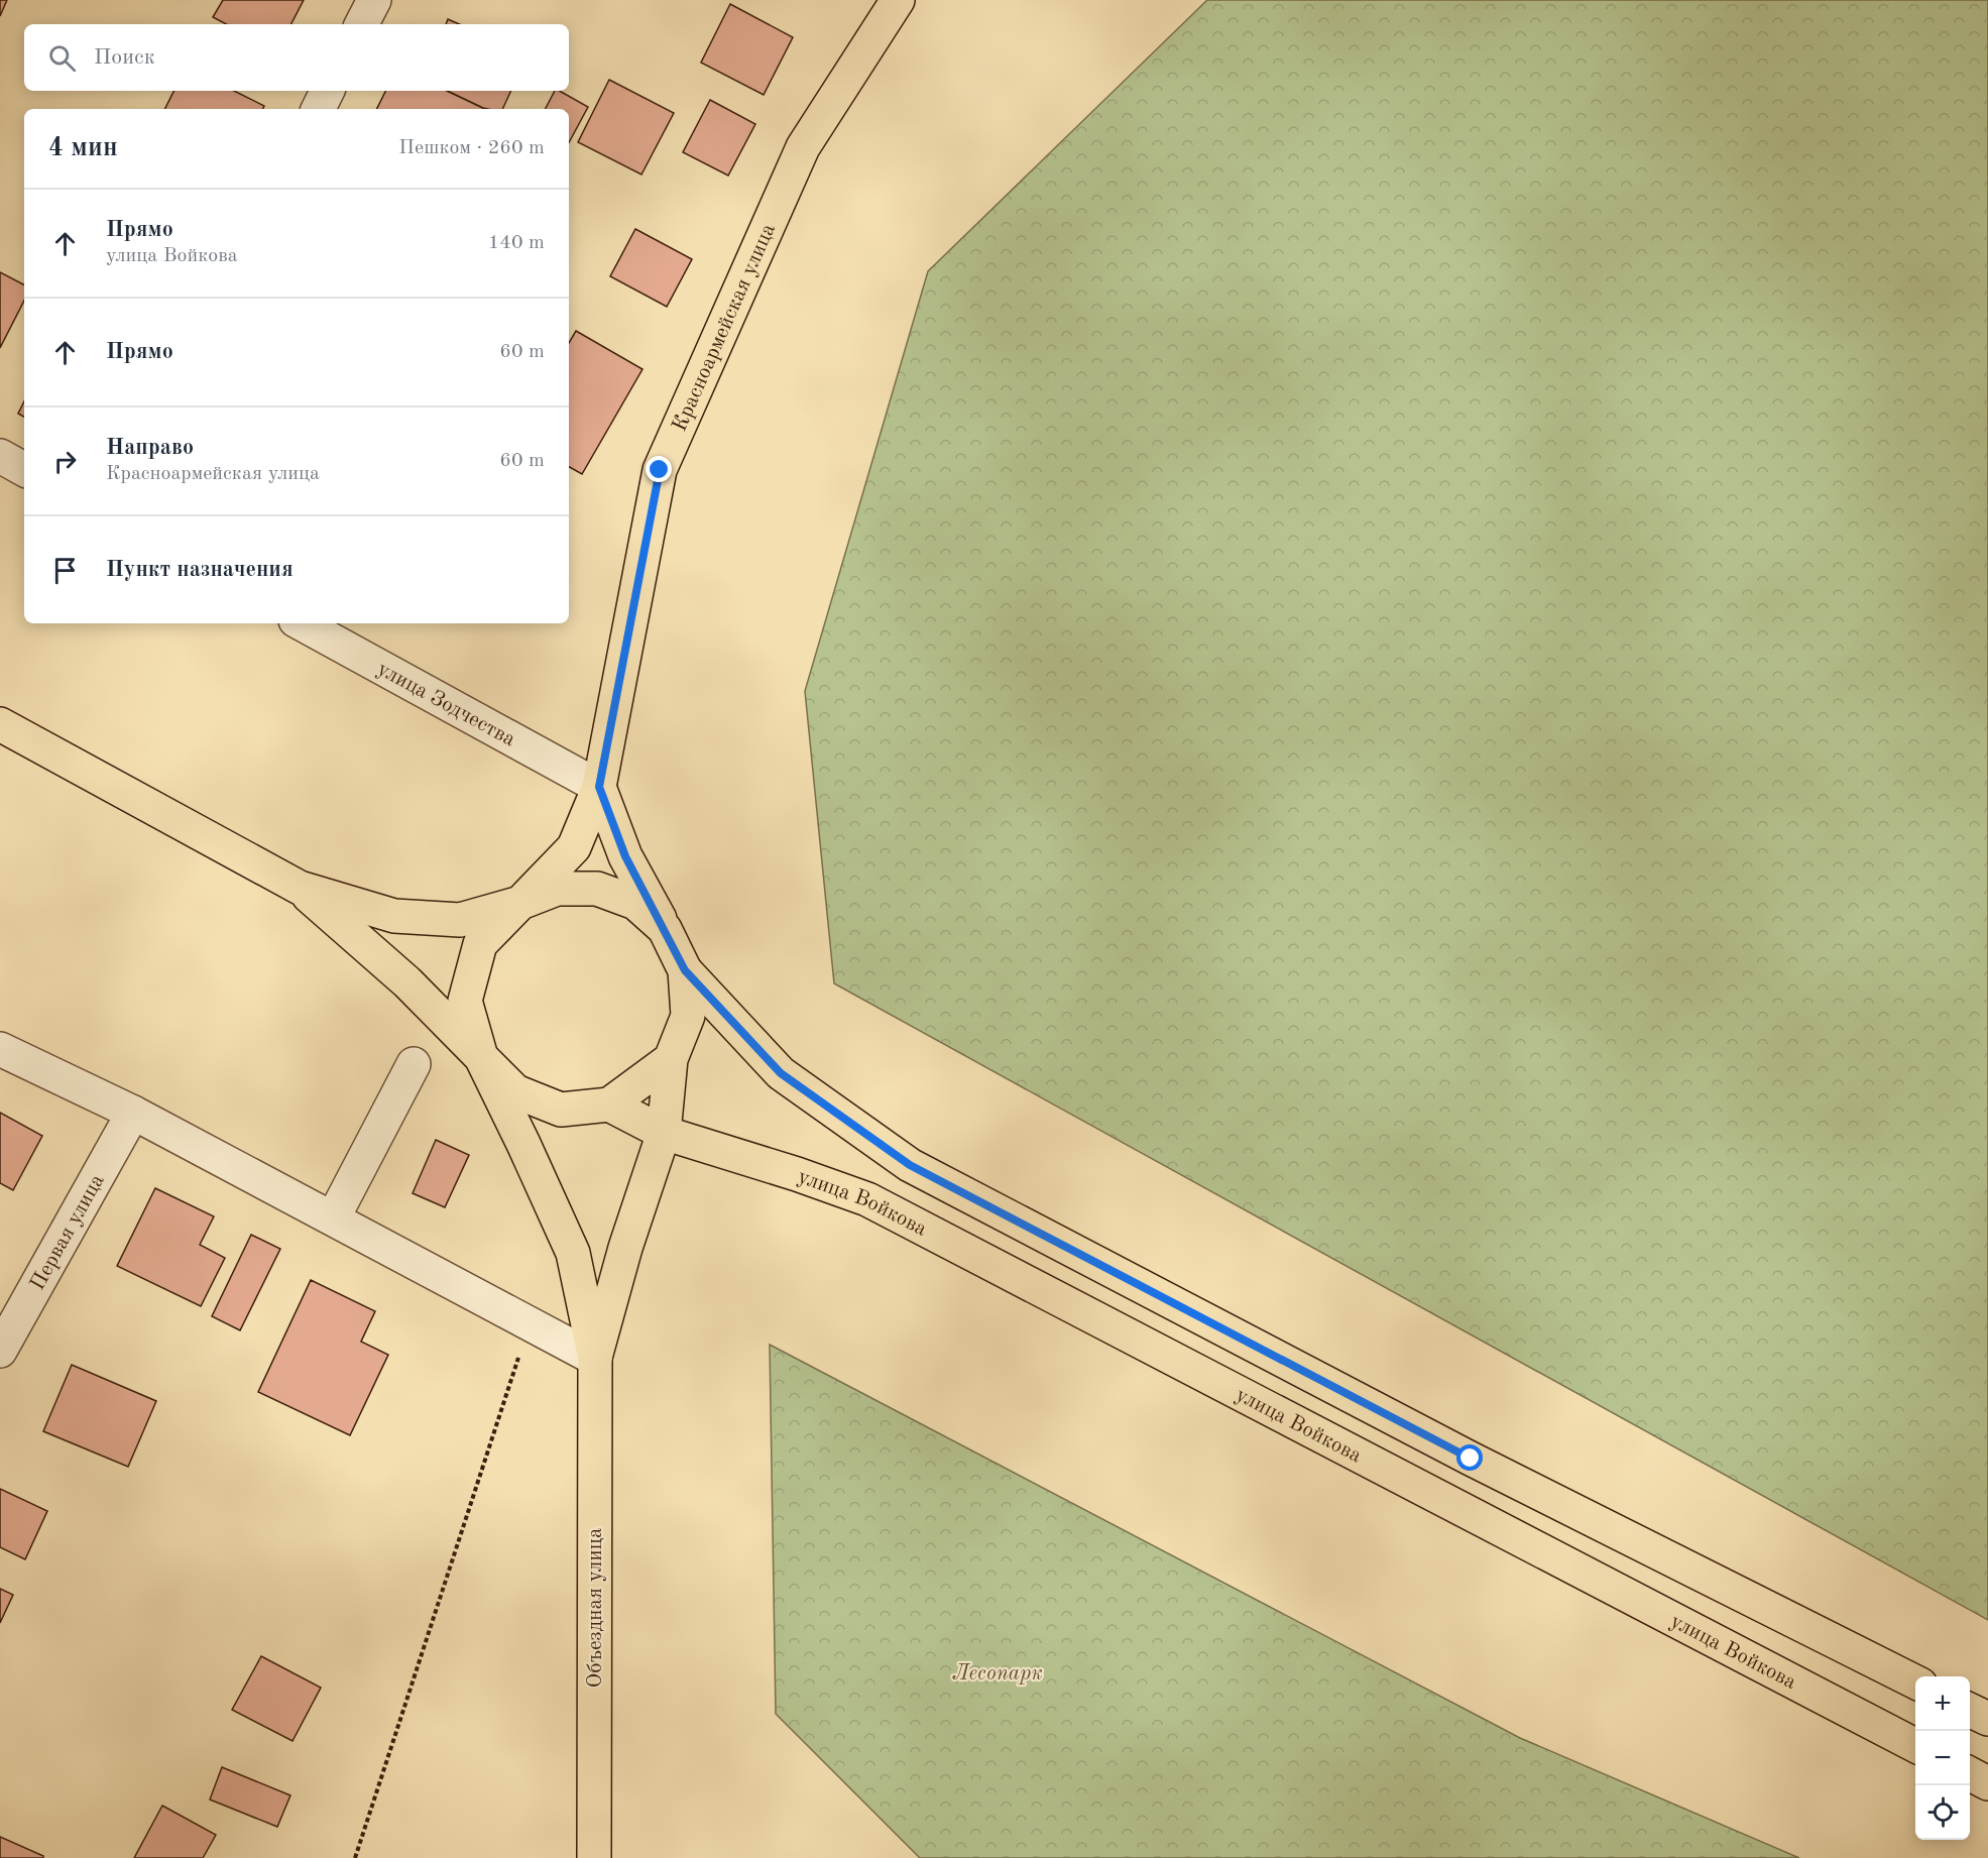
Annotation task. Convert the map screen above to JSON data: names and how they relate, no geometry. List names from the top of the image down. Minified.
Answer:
{"streets":{"main road":["Красноармейская улица","улица Войкова","Объездная улица"],"street":["улица Зодчества","Первая улица"]},"crossings":[["Красноармейская улица","улица Зодчества"]],"parks":["Лесопарк"],"page":{"search":"Поиск","heading":["4 мин","Пешком · 260 m"],"list":[["Прямо","улица Войкова","140 m"],["Прямо","60 m"],["Направо","Красноармейская улица","60 m"],"Пункт назначения"],"map_buttons":["+","−"]}}
